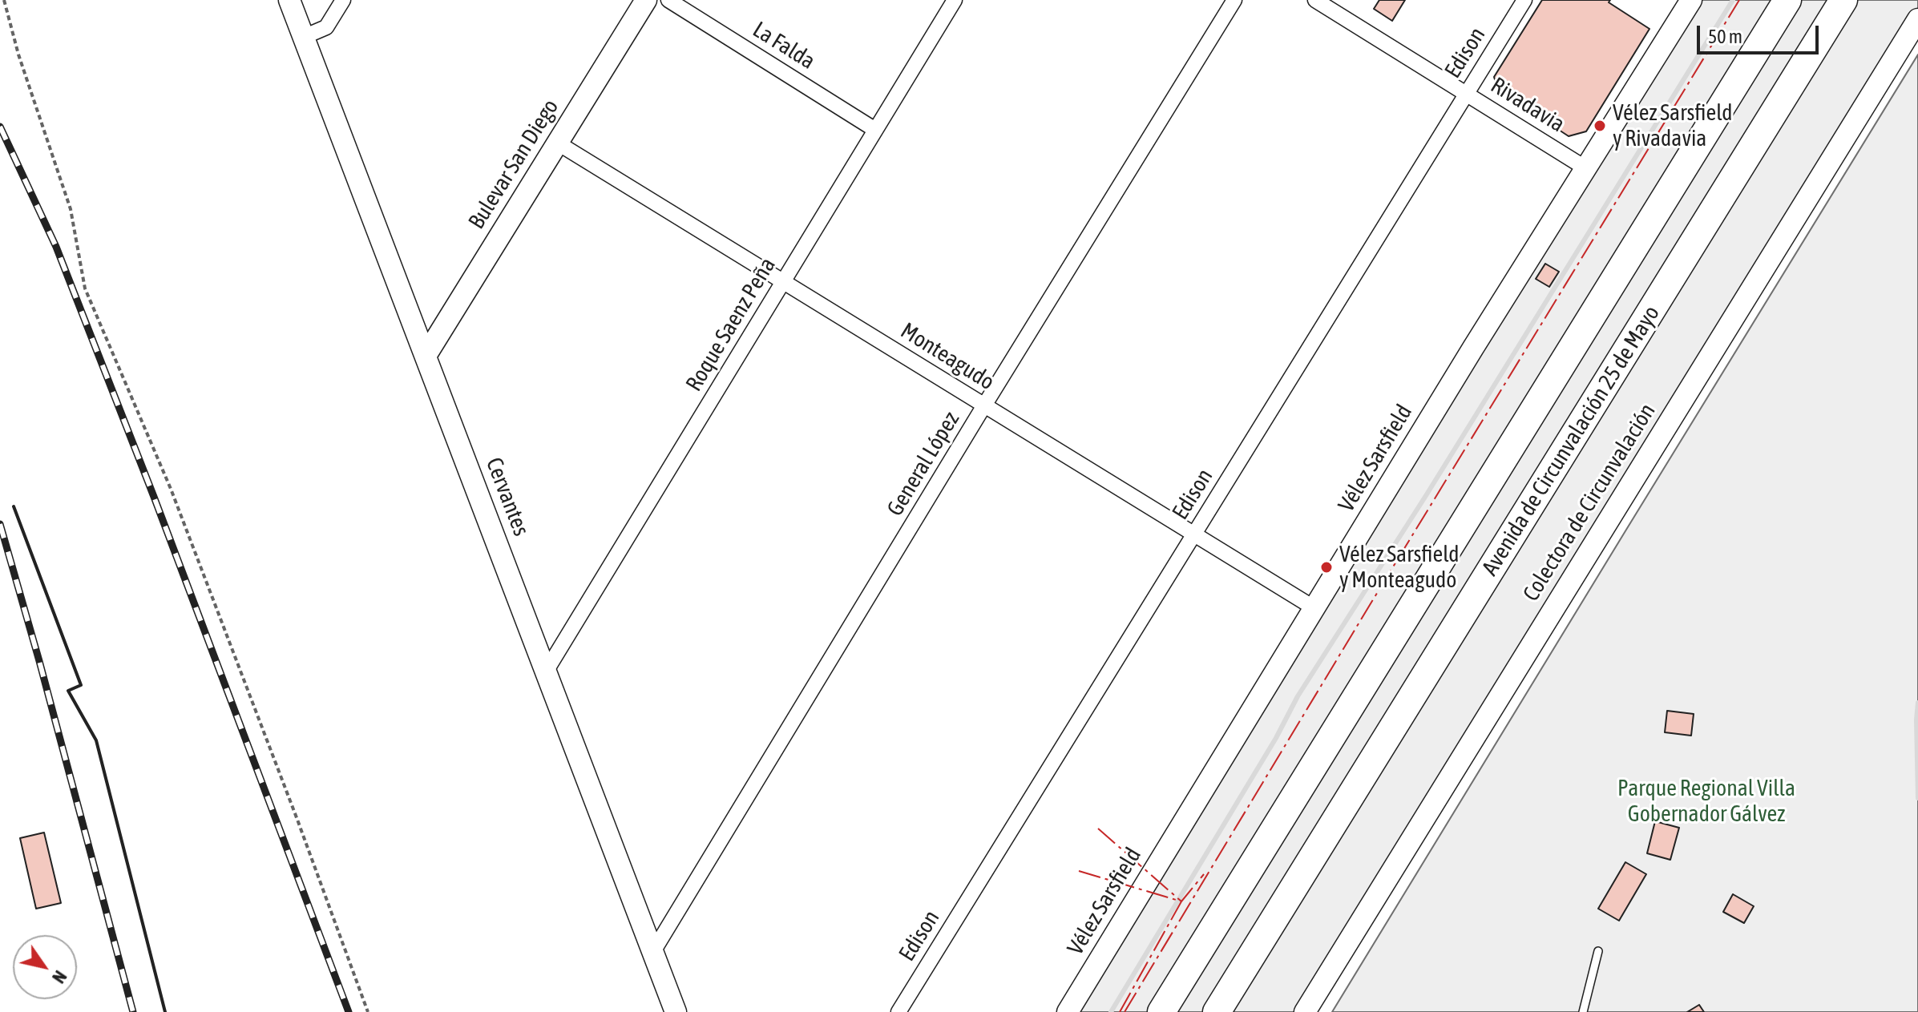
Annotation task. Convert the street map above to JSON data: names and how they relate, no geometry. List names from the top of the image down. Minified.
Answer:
{"streets":{"highway":["Avenida de Circunvalación 25 de Mayo"],"main road":["Bulevar San Diego","Vélez Sarsfield","Cervantes","Colectora de Circunvalación"],"street":["La Falda","Edison","Rivadavia","Roque Saenz Peña","Monteagudo","General López"]},"crossings":[["La Falda","Roque Saenz Peña"],["Edison","Rivadavia"],["Edison","Monteagudo"],["Rivadavia","Vélez Sarsfield"],["Bulevar San Diego","Monteagudo"],["Bulevar San Diego","Cervantes"],["Roque Saenz Peña","Monteagudo"],["Roque Saenz Peña","Cervantes"],["Monteagudo","Vélez Sarsfield"],["Monteagudo","General López"],["General López","Cervantes"]],"parks":["Parque Regional Villa Gobernador Gálvez"],"places":["Vélez Sarsfield y Rivadavia","Vélez Sarsfield y Monteagudo"],"scale_bar":"50 m","north":"bottom right"}
